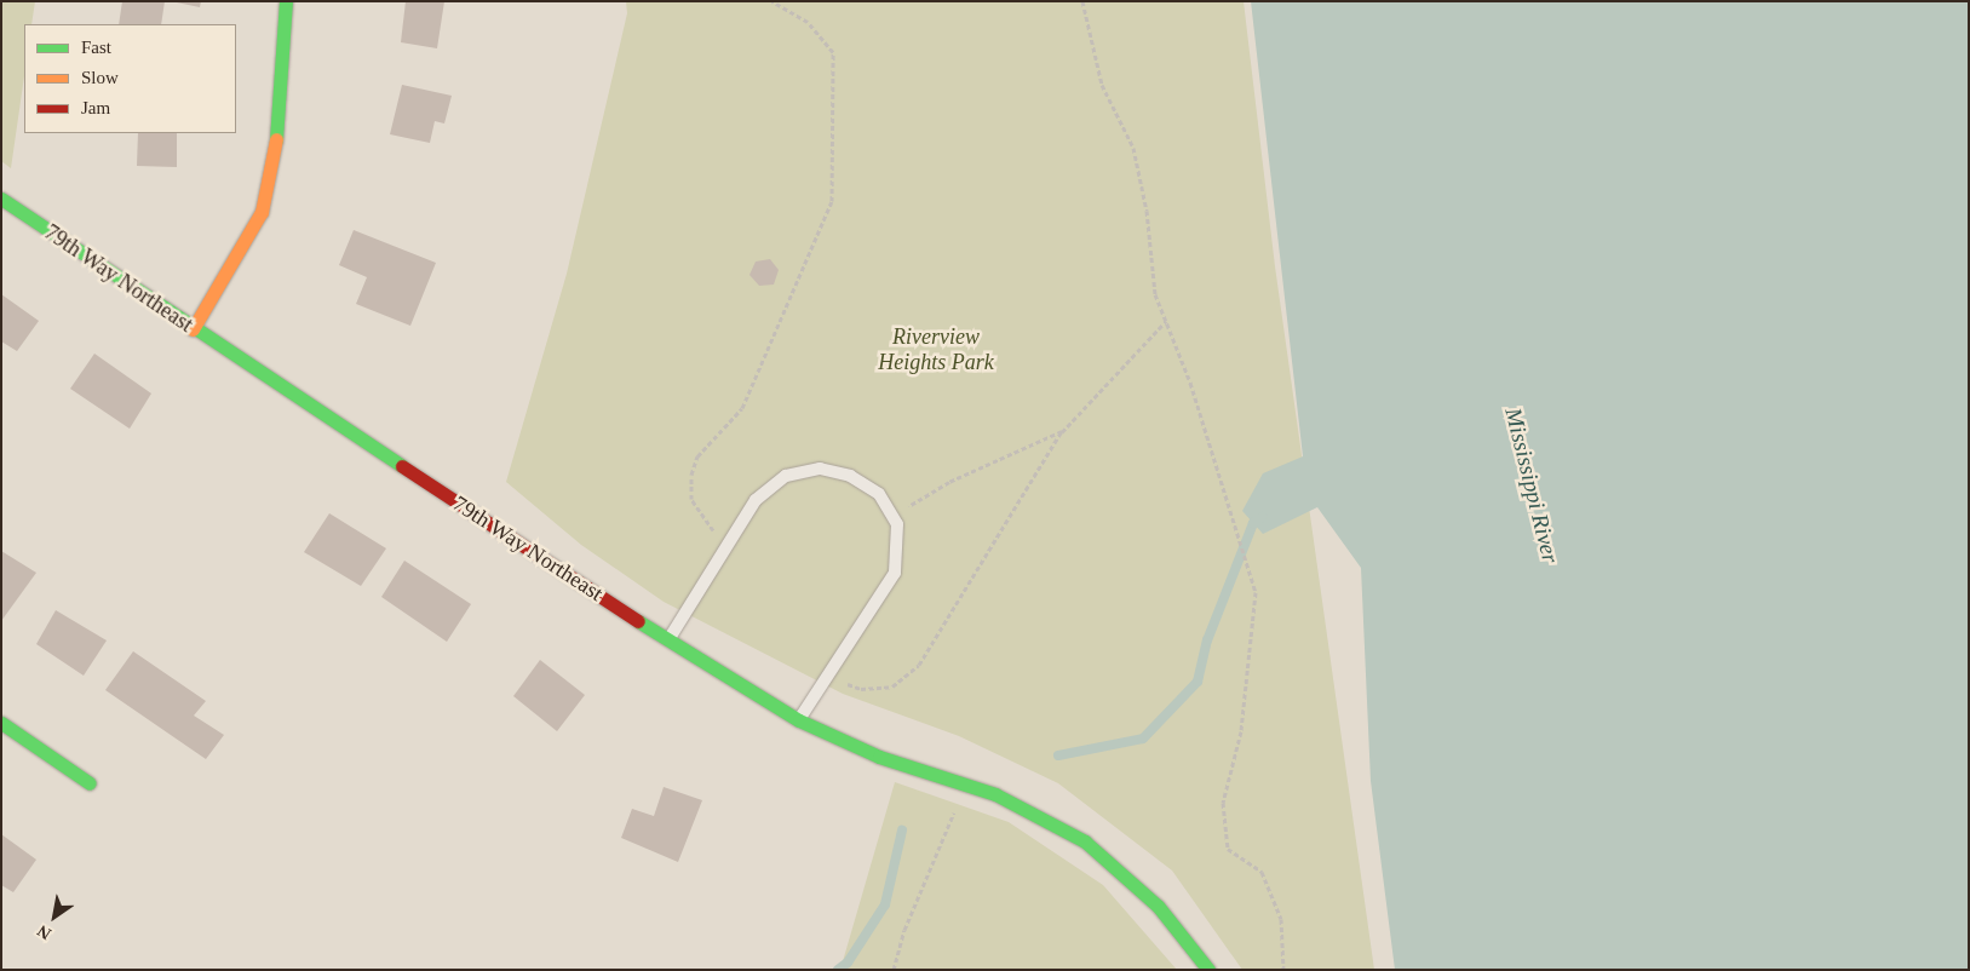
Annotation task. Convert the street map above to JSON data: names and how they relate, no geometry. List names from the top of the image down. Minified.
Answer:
{"streets":{"street":["79th Way Northeast"]},"water":["Mississippi River"],"parks":["Riverview Heights Park"],"legend":["Fast","Slow","Jam"],"north":"bottom left"}
